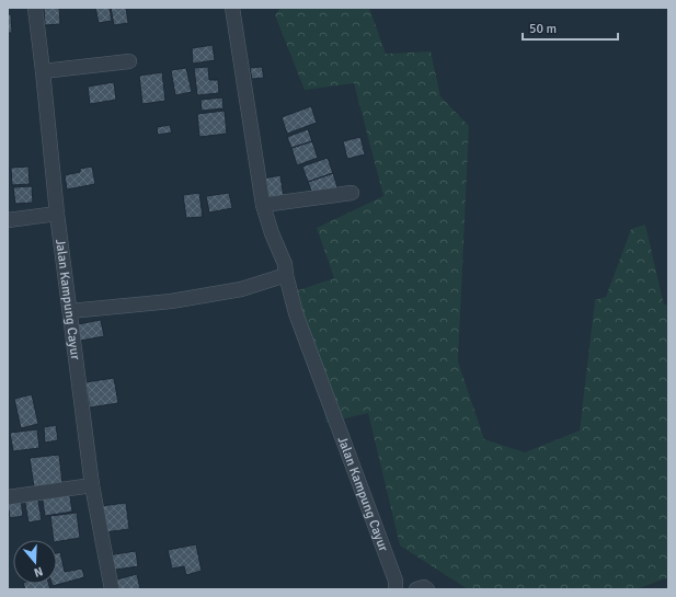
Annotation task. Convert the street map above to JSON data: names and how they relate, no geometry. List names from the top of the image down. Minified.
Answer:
{"streets":{"street":["Jalan Kampung Cayur"]},"scale_bar":"50 m","north":"bottom"}
